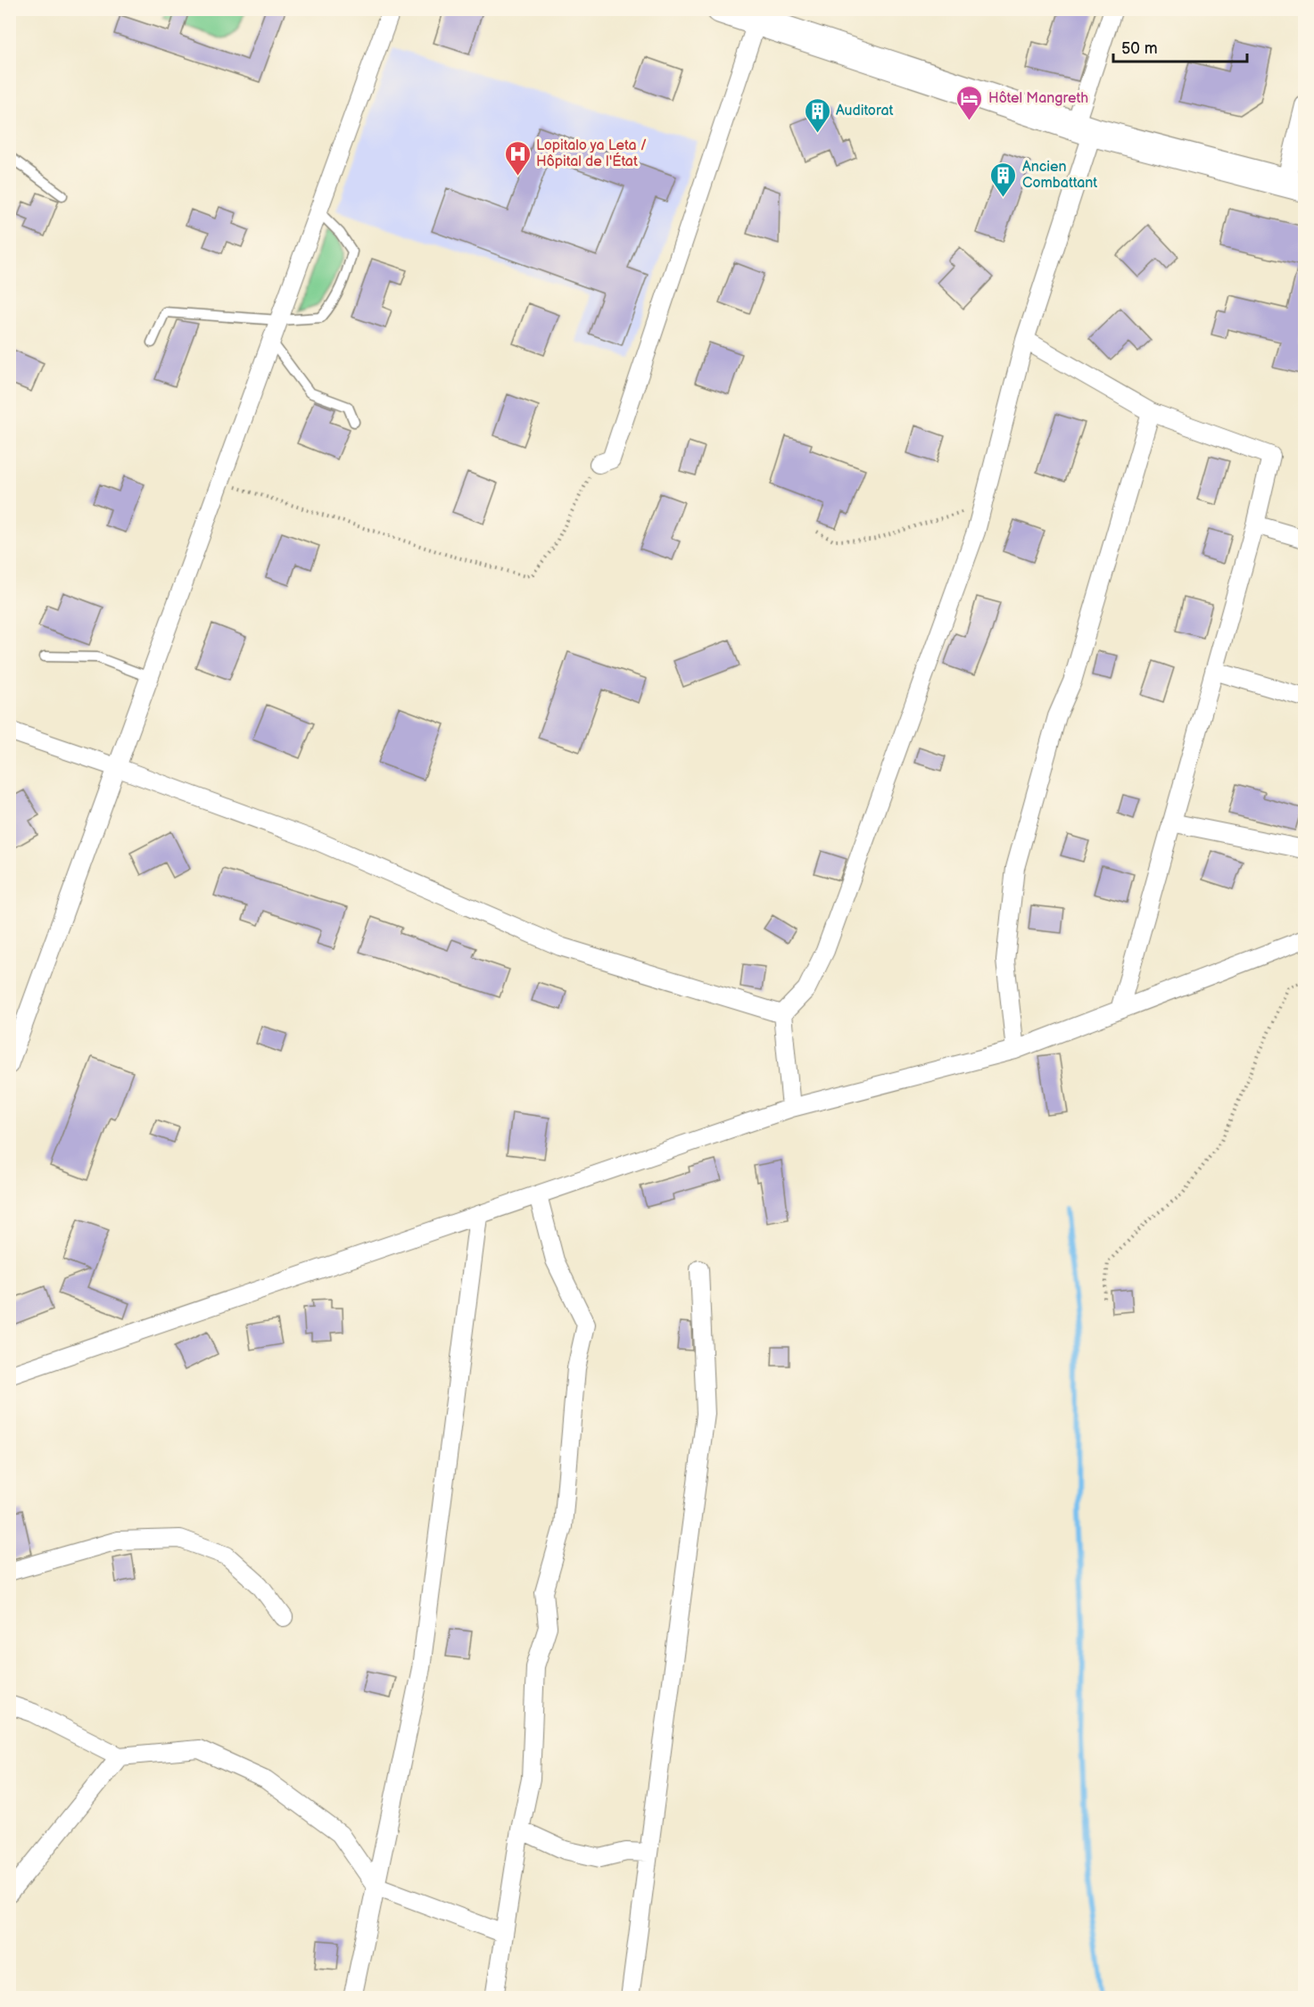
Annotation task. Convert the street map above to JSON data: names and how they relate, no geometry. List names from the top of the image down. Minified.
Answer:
{"places":{"hotel":["Hôtel Mangreth"],"building":["Auditorat","Ancien Combattant"],"hospital":["Lopitalo ya Leta / Hôpital de l'État"]},"scale_bar":"50 m"}
